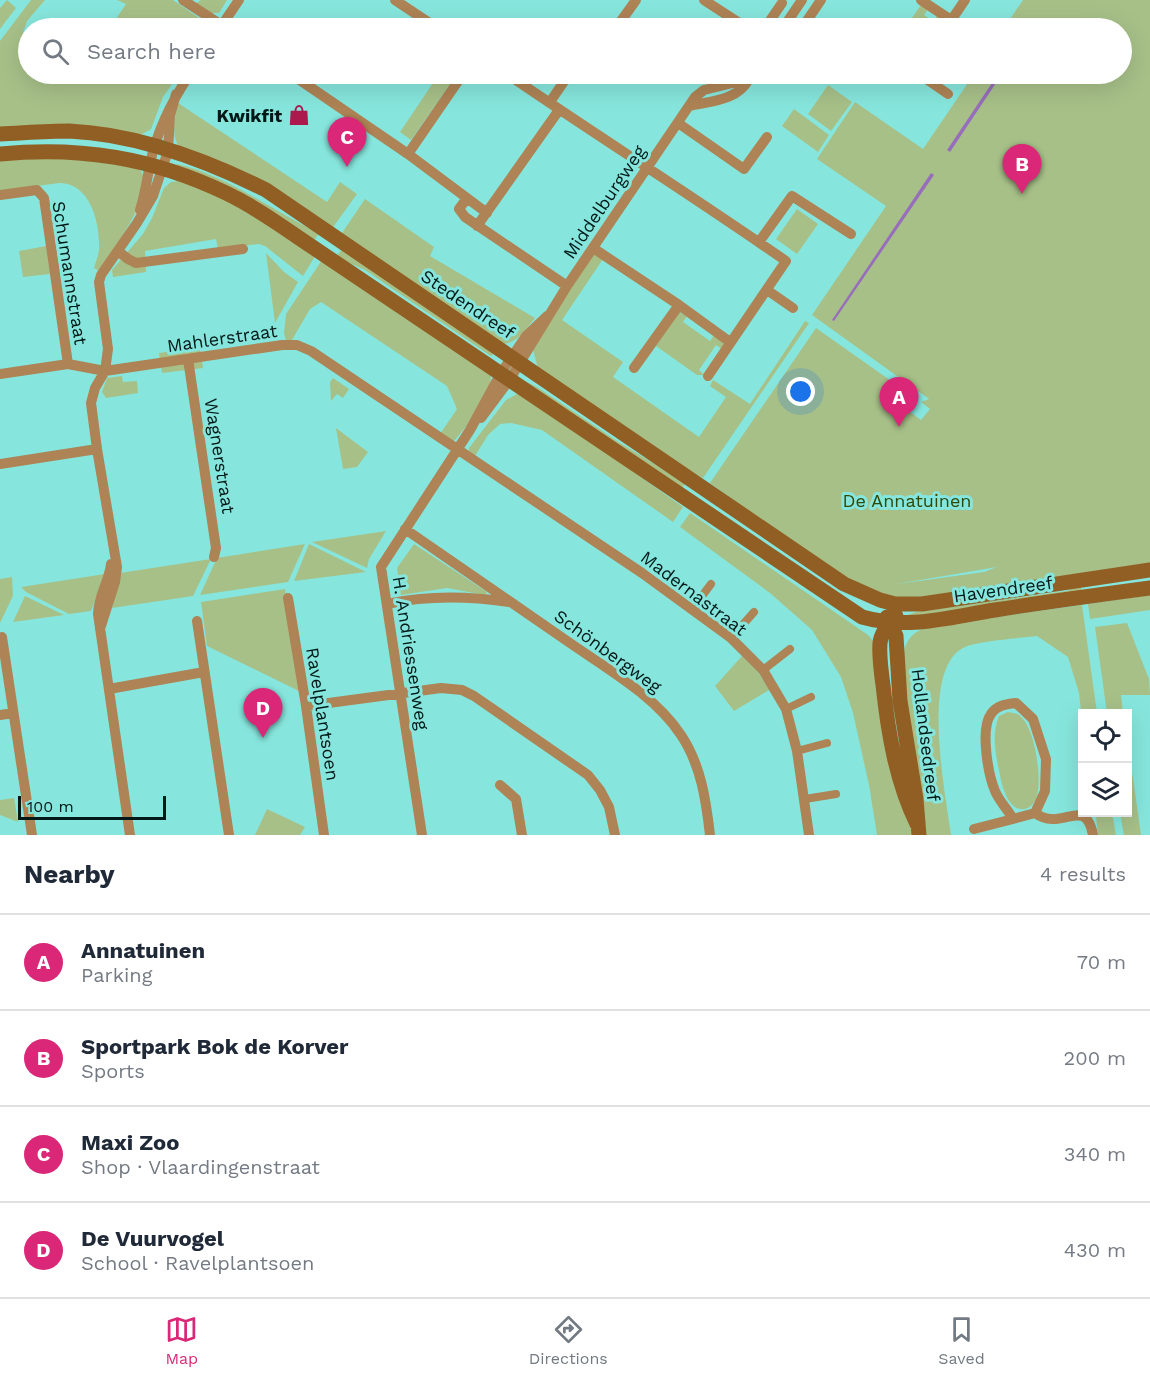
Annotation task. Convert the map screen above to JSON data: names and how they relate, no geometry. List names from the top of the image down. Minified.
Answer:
{"streets":{"main road":["Stedendreef","Havendreef","Hollandsedreef"],"street":["Middelburgweg","Schumannstraat","Mahlerstraat","Wagnerstraat","Madernastraat","Schönbergweg","H. Andriessenweg","Ravelplantsoen"]},"crossings":[["Middelburgweg","Stedendreef"],["Middelburgweg","H. Andriessenweg"],["Stedendreef","Havendreef"],["Mahlerstraat","Wagnerstraat"],["Mahlerstraat","Madernastraat"],["Mahlerstraat","H. Andriessenweg"],["Havendreef","Hollandsedreef"],["Madernastraat","H. Andriessenweg"],["Schönbergweg","H. Andriessenweg"]],"parks":["De Annatuinen"],"places":{"shop":["Kwikfit"]},"scale_bar":"100 m","page":{"search":"Search here","pins":["C","B","A","D"],"scale":"100 m","heading":["Nearby","4 results"],"list":[{"mark":"A","name":"Annatuinen","note":"Parking","value":"70 m"},{"mark":"B","name":"Sportpark Bok de Korver","note":"Sports","value":"200 m"},{"mark":"C","name":"Maxi Zoo","note":"Shop · Vlaardingenstraat","value":"340 m"},{"mark":"D","name":"De Vuurvogel","note":"School · Ravelplantsoen","value":"430 m"}],"nav":["Map","Directions","Saved"]}}
